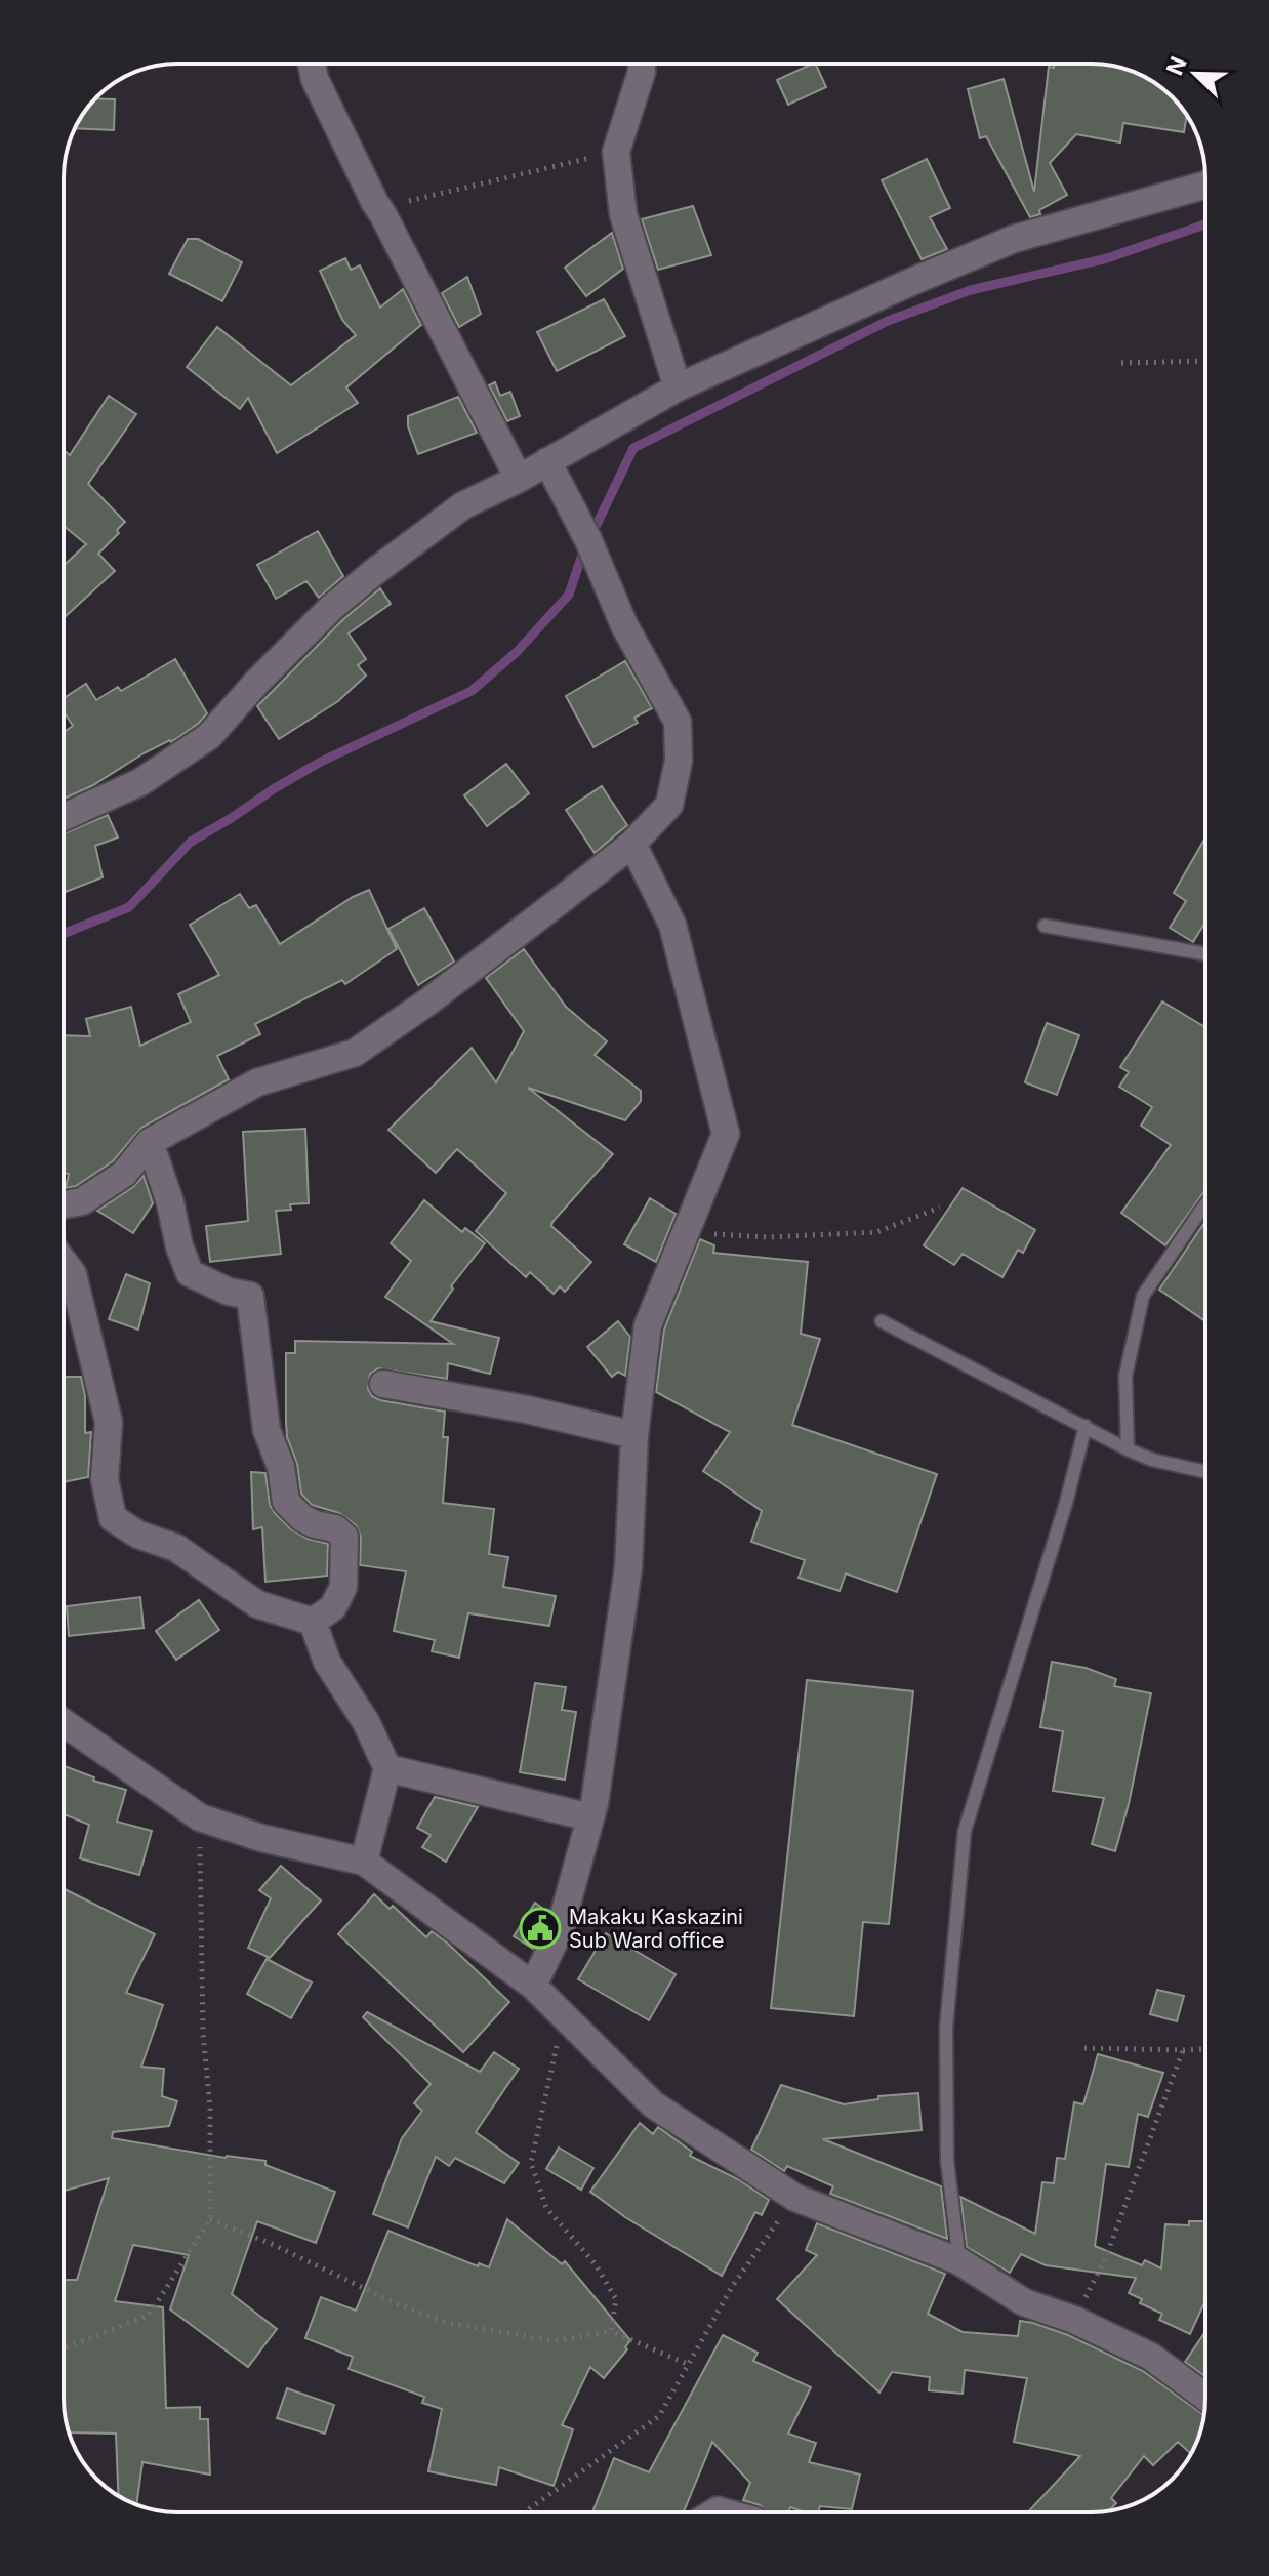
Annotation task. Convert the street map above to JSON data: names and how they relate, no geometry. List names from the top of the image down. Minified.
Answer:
{"places":{"public building":["Makaku Kaskazini Sub Ward office"]},"north":"top left"}
